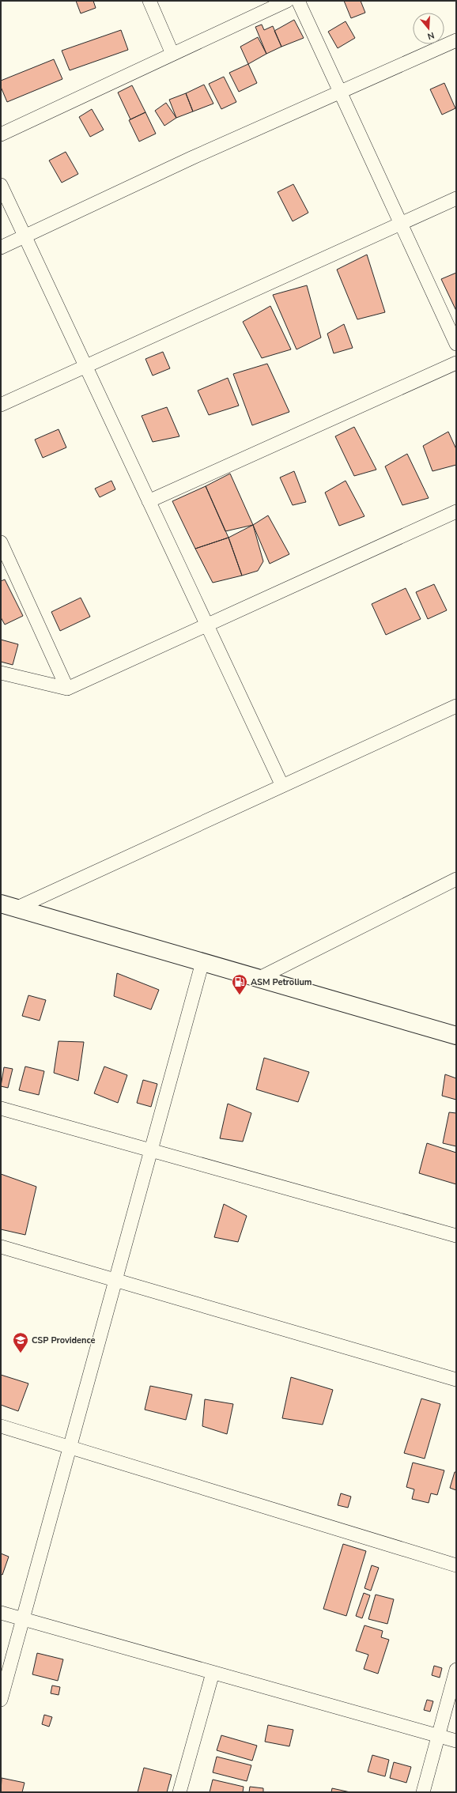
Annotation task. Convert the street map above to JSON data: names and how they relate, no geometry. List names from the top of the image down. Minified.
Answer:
{"places":{"fuel station":["ASM Petrolium"],"school or university":["CSP Providence"]},"north":"bottom"}
